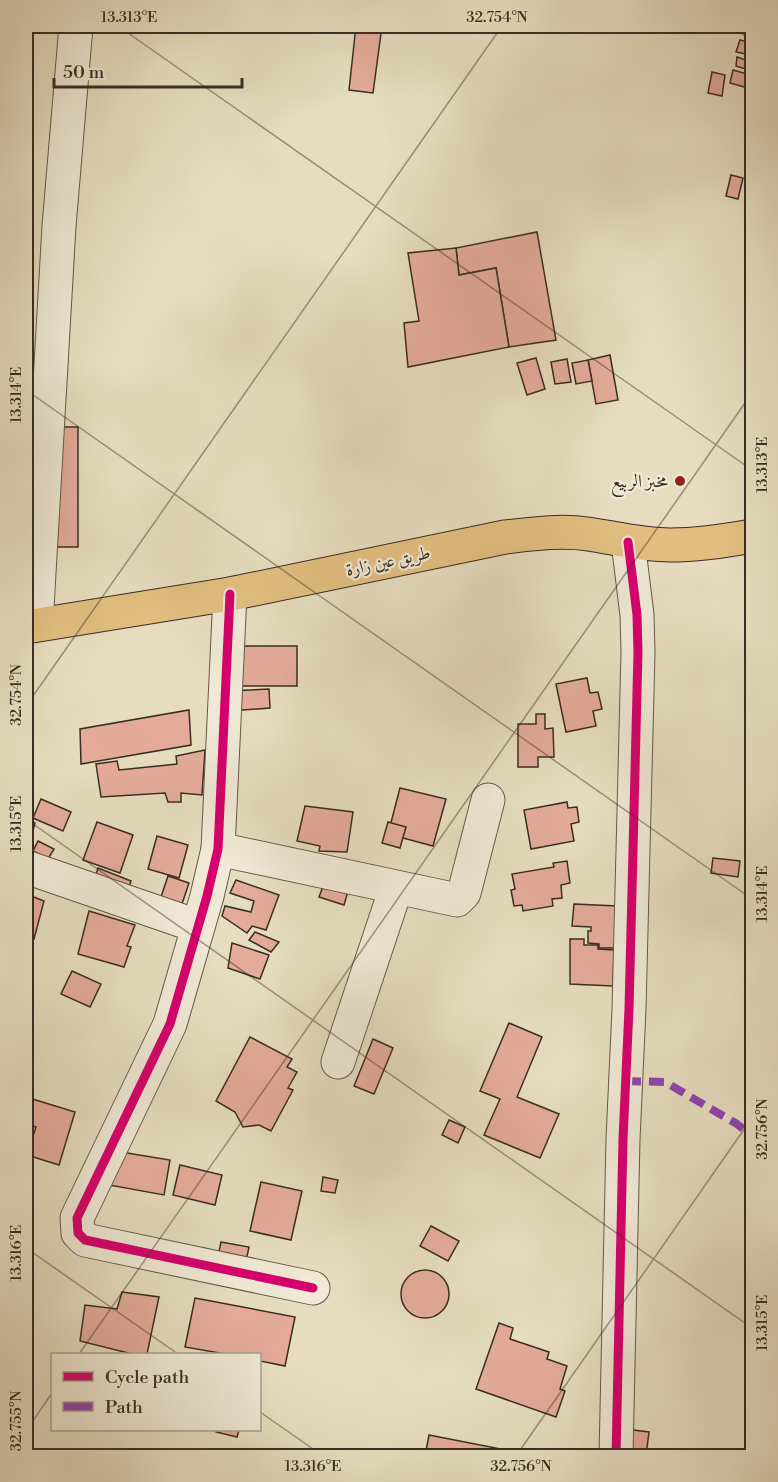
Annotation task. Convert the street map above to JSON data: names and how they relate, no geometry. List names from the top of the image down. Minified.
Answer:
{"streets":{"main road":["طريق عين زارة"]},"places":["مخبز الربيع"],"legend":["Cycle path","Path"],"scale_bar":"50 m","coordinates":["13.313°E","32.754°N","13.314°E","13.315°E","32.756°N","13.316°E","32.755°N"]}
